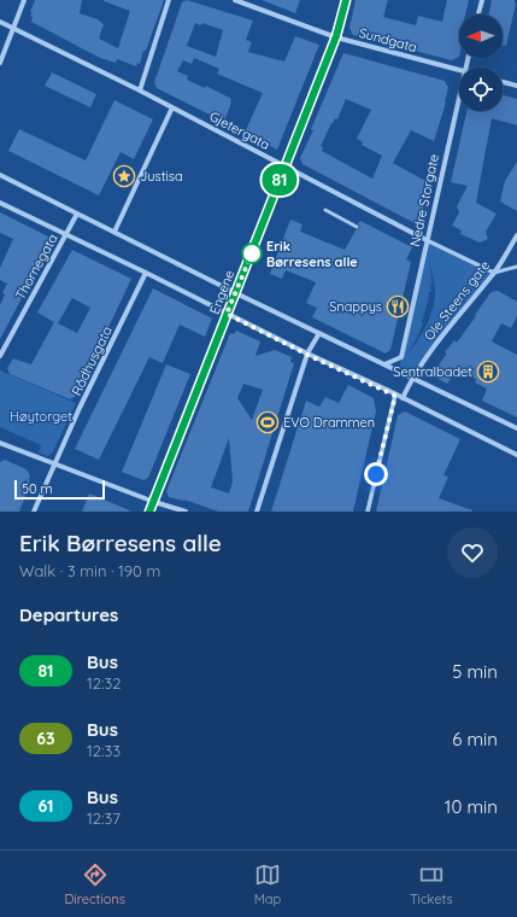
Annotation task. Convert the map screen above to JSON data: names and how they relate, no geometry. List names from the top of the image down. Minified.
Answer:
{"streets":{"street":["Sundgata","Gjetergata","Nedre Storgate","Thornegata","Engene","Ole Steens gate","Rådhusgata"]},"crossings":[["Sundgata","Engene"],["Gjetergata","Nedre Storgate"],["Gjetergata","Engene"],["Gjetergata","Ole Steens gate"]],"parks":["Høytorget"],"places":{"place":["Justisa"],"other":["Erik Børresens alle"],"restaurant":["Snappys"],"building":["Sentralbadet"],"sports":["EVO Drammen"]},"lines":["bus line 81"],"scale_bar":"50 m","north":"left","page":{"on_map":"81","scale":"50 m","heading":[["Erik Børresens alle","Walk · 3 min · 190 m"],"Departures"],"list":[{"mark":"81","name":"Bus","note":"12:32","value":"5 min"},{"mark":"63","name":"Bus","note":"12:33","value":"6 min"},{"mark":"61","name":"Bus","note":"12:37","value":"10 min"}],"tabs":["Directions","Map","Tickets"]}}
